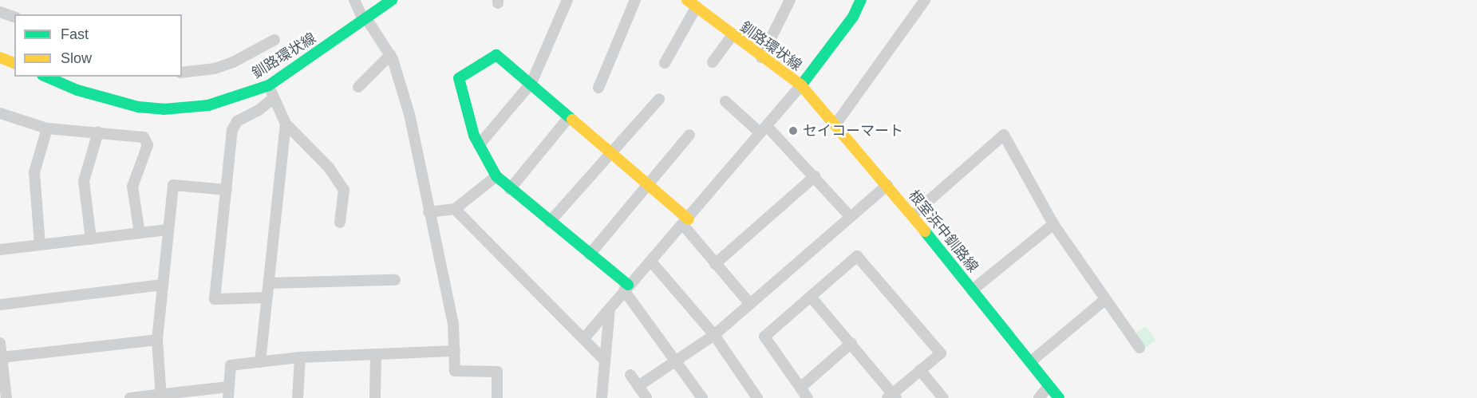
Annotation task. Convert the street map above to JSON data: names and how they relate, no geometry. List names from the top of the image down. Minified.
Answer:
{"streets":{"main road":["釧路環状線","根室浜中釧路線"]},"crossings":[["釧路環状線","根室浜中釧路線"]],"places":["セイコーマート"],"legend":["Fast","Slow"]}
